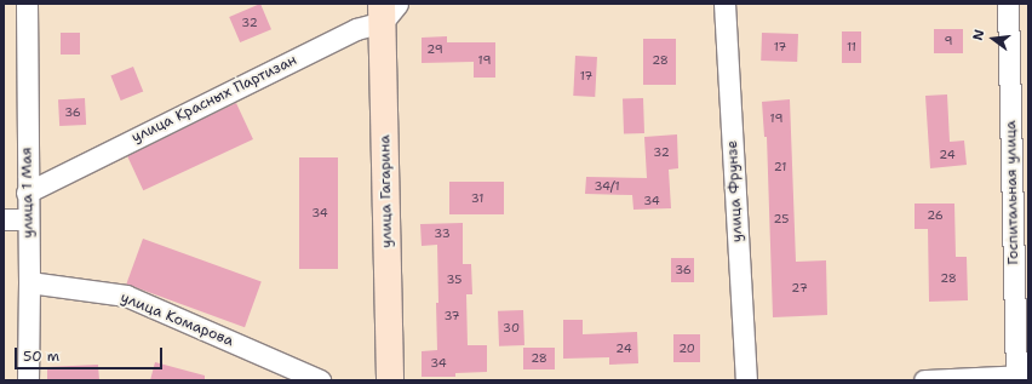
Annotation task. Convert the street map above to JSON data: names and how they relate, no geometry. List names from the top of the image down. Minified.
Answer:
{"streets":{"main road":["улица Гагарина"],"street":["улица Красных Партизан","улица Фрунзе","улица 1 Мая","Госпитальная улица","улица Комарова"]},"crossings":[["улица Красных Партизан","улица Гагарина"],["улица Красных Партизан","улица 1 Мая"],["улица 1 Мая","улица Комарова"]],"house_numbers":["32","9","17","11","29","19","28","17","36","19","32","24","21","34/1","31","34","34","26","25","33","36","28","35","27","37","30","24","20","28","34"],"scale_bar":"50 m","north":"left"}
